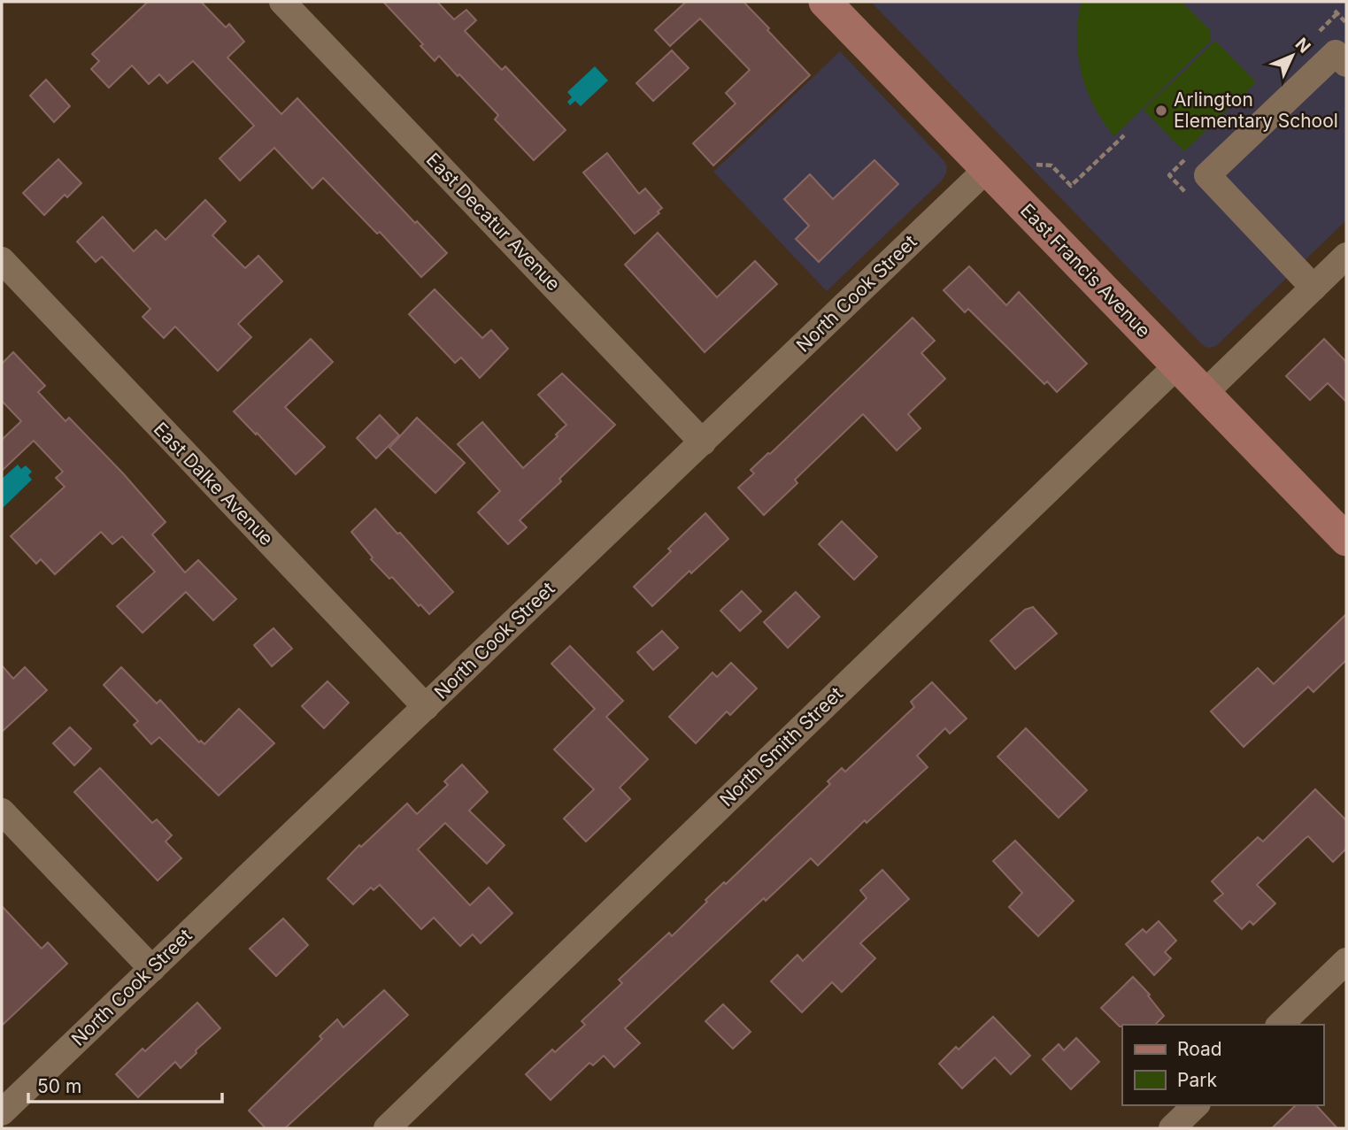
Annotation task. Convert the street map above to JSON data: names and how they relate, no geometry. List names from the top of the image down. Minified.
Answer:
{"streets":{"main road":["East Francis Avenue"],"street":["East Decatur Avenue","North Cook Street","East Dalke Avenue","North Smith Street"]},"crossings":[["East Decatur Avenue","North Cook Street"],["East Francis Avenue","North Cook Street"],["East Francis Avenue","North Smith Street"],["North Cook Street","East Dalke Avenue"]],"places":["Arlington Elementary School"],"legend":["Road","Park"],"scale_bar":"50 m","north":"top right"}
